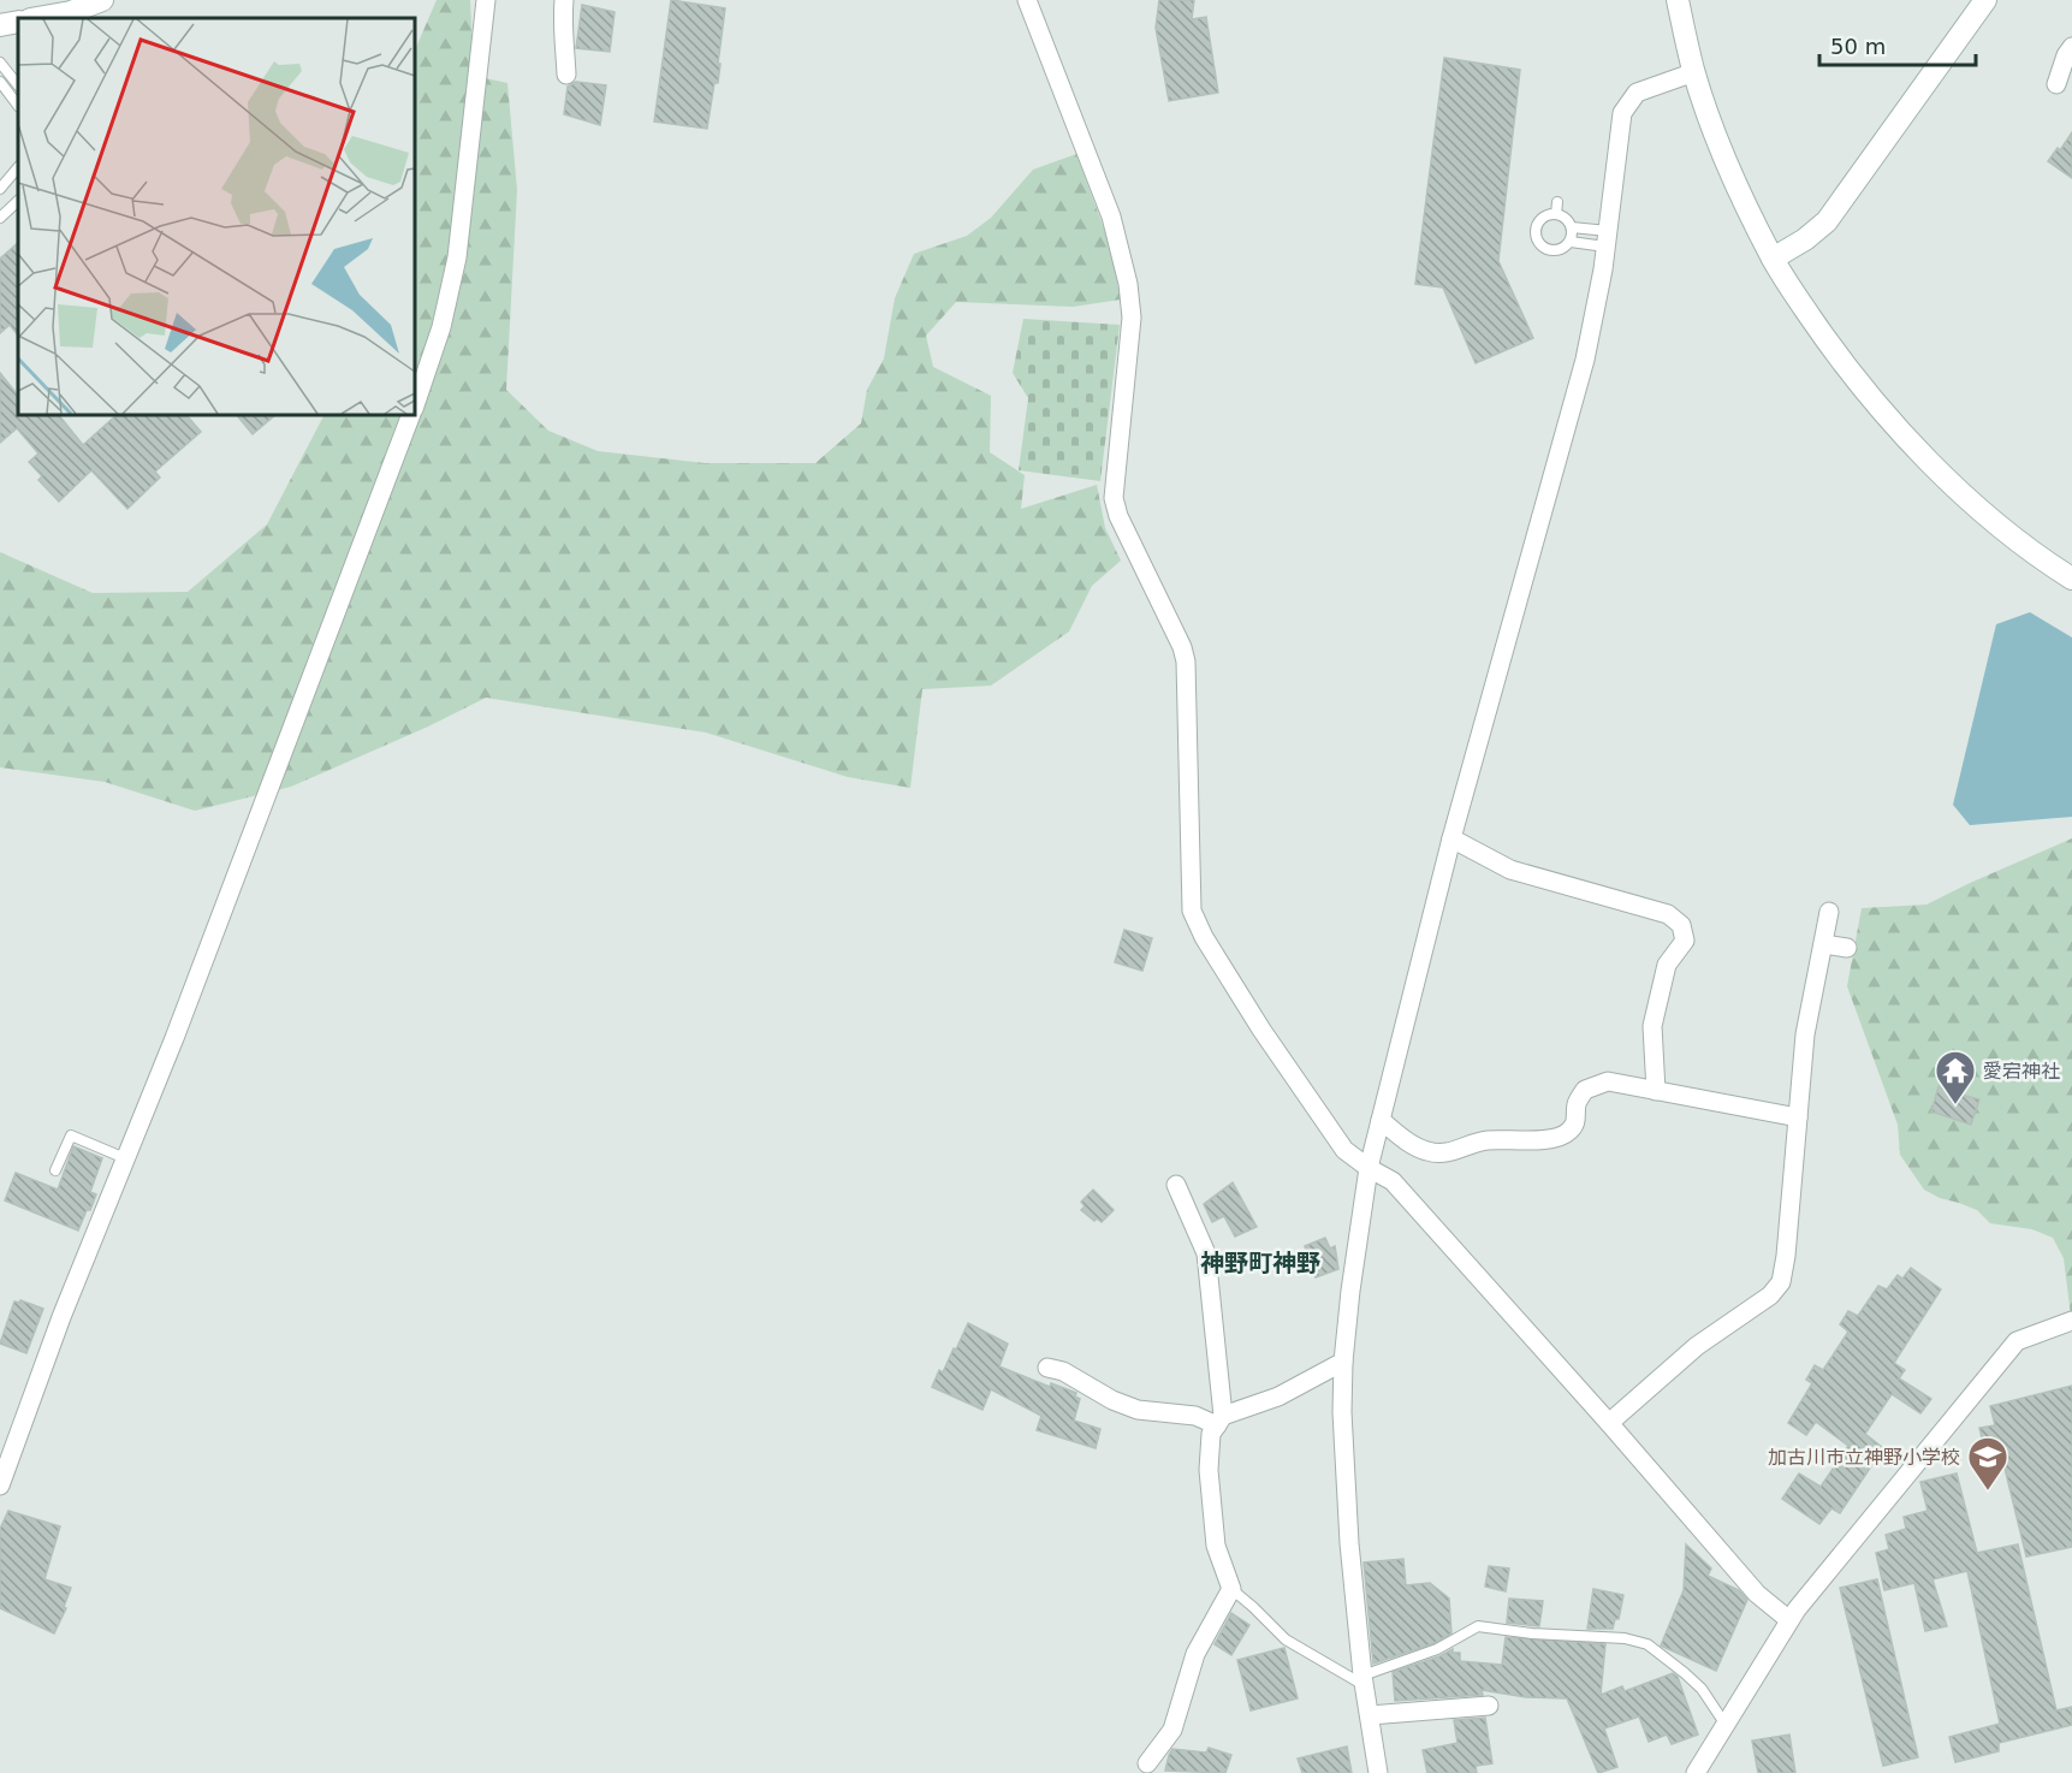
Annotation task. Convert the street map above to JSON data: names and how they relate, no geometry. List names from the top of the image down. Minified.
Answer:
{"districts":["神野町神野"],"places":{"temple":["愛宕神社"],"school or university":["加古川市立神野小学校"]},"scale_bar":"50 m"}
